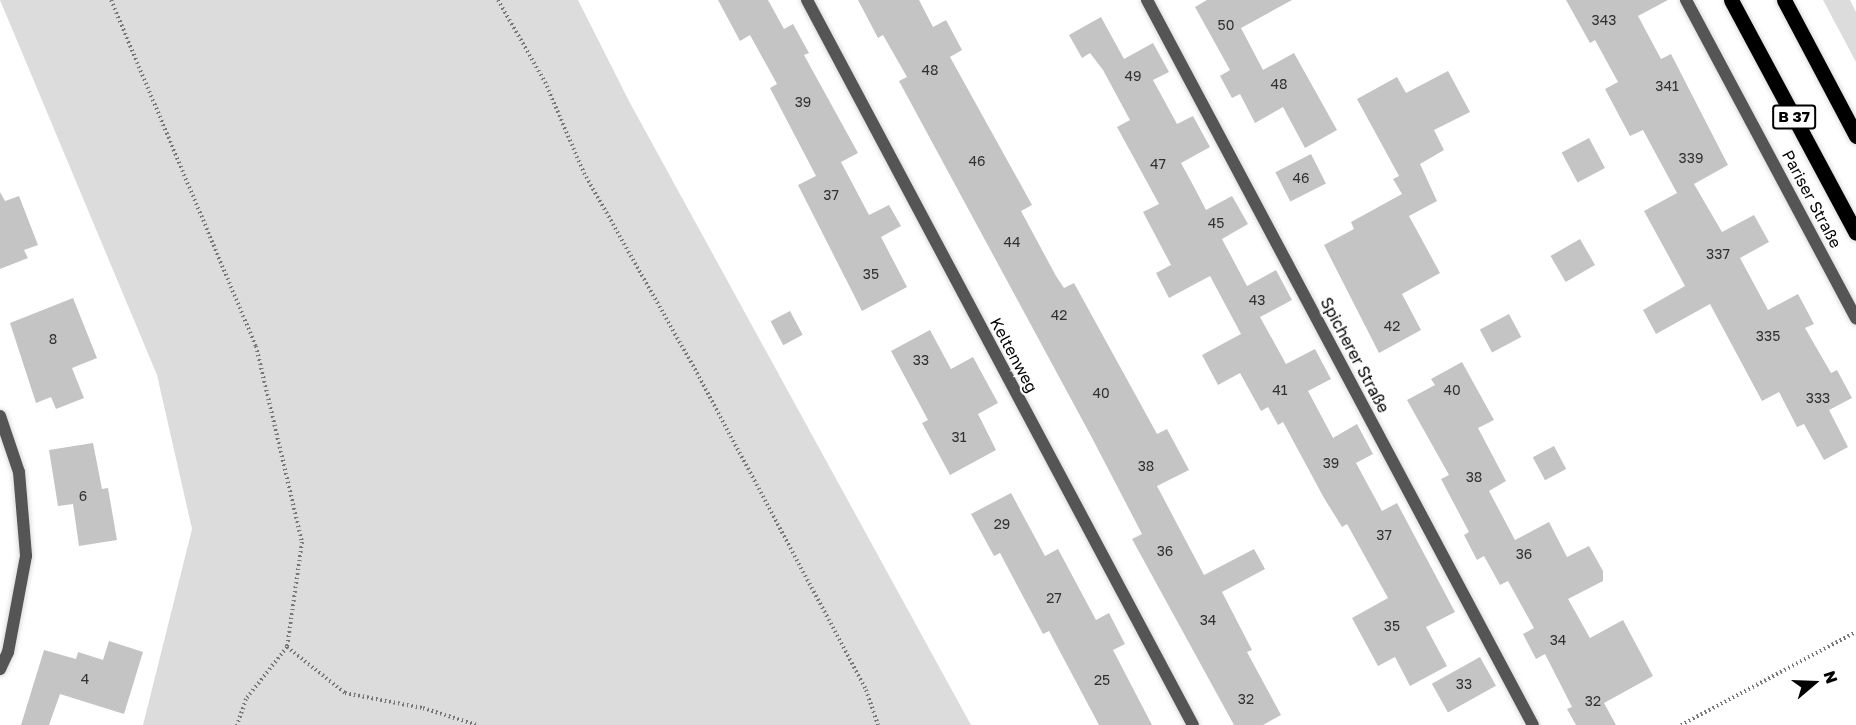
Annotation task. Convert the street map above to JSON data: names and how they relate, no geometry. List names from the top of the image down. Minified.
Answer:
{"streets":{"main road":["B 37","Pariser Straße"],"street":["Keltenweg","Spicherer Straße"]},"house_numbers":["343","50","48","49","48","341","39","339","46","47","46","37","45","44","337","35","43","42","42","335","8","33","41","40","40","333","31","39","38","38","6","29","37","36","36","27","34","35","34","4","25","33","32","32"],"north":"right"}
